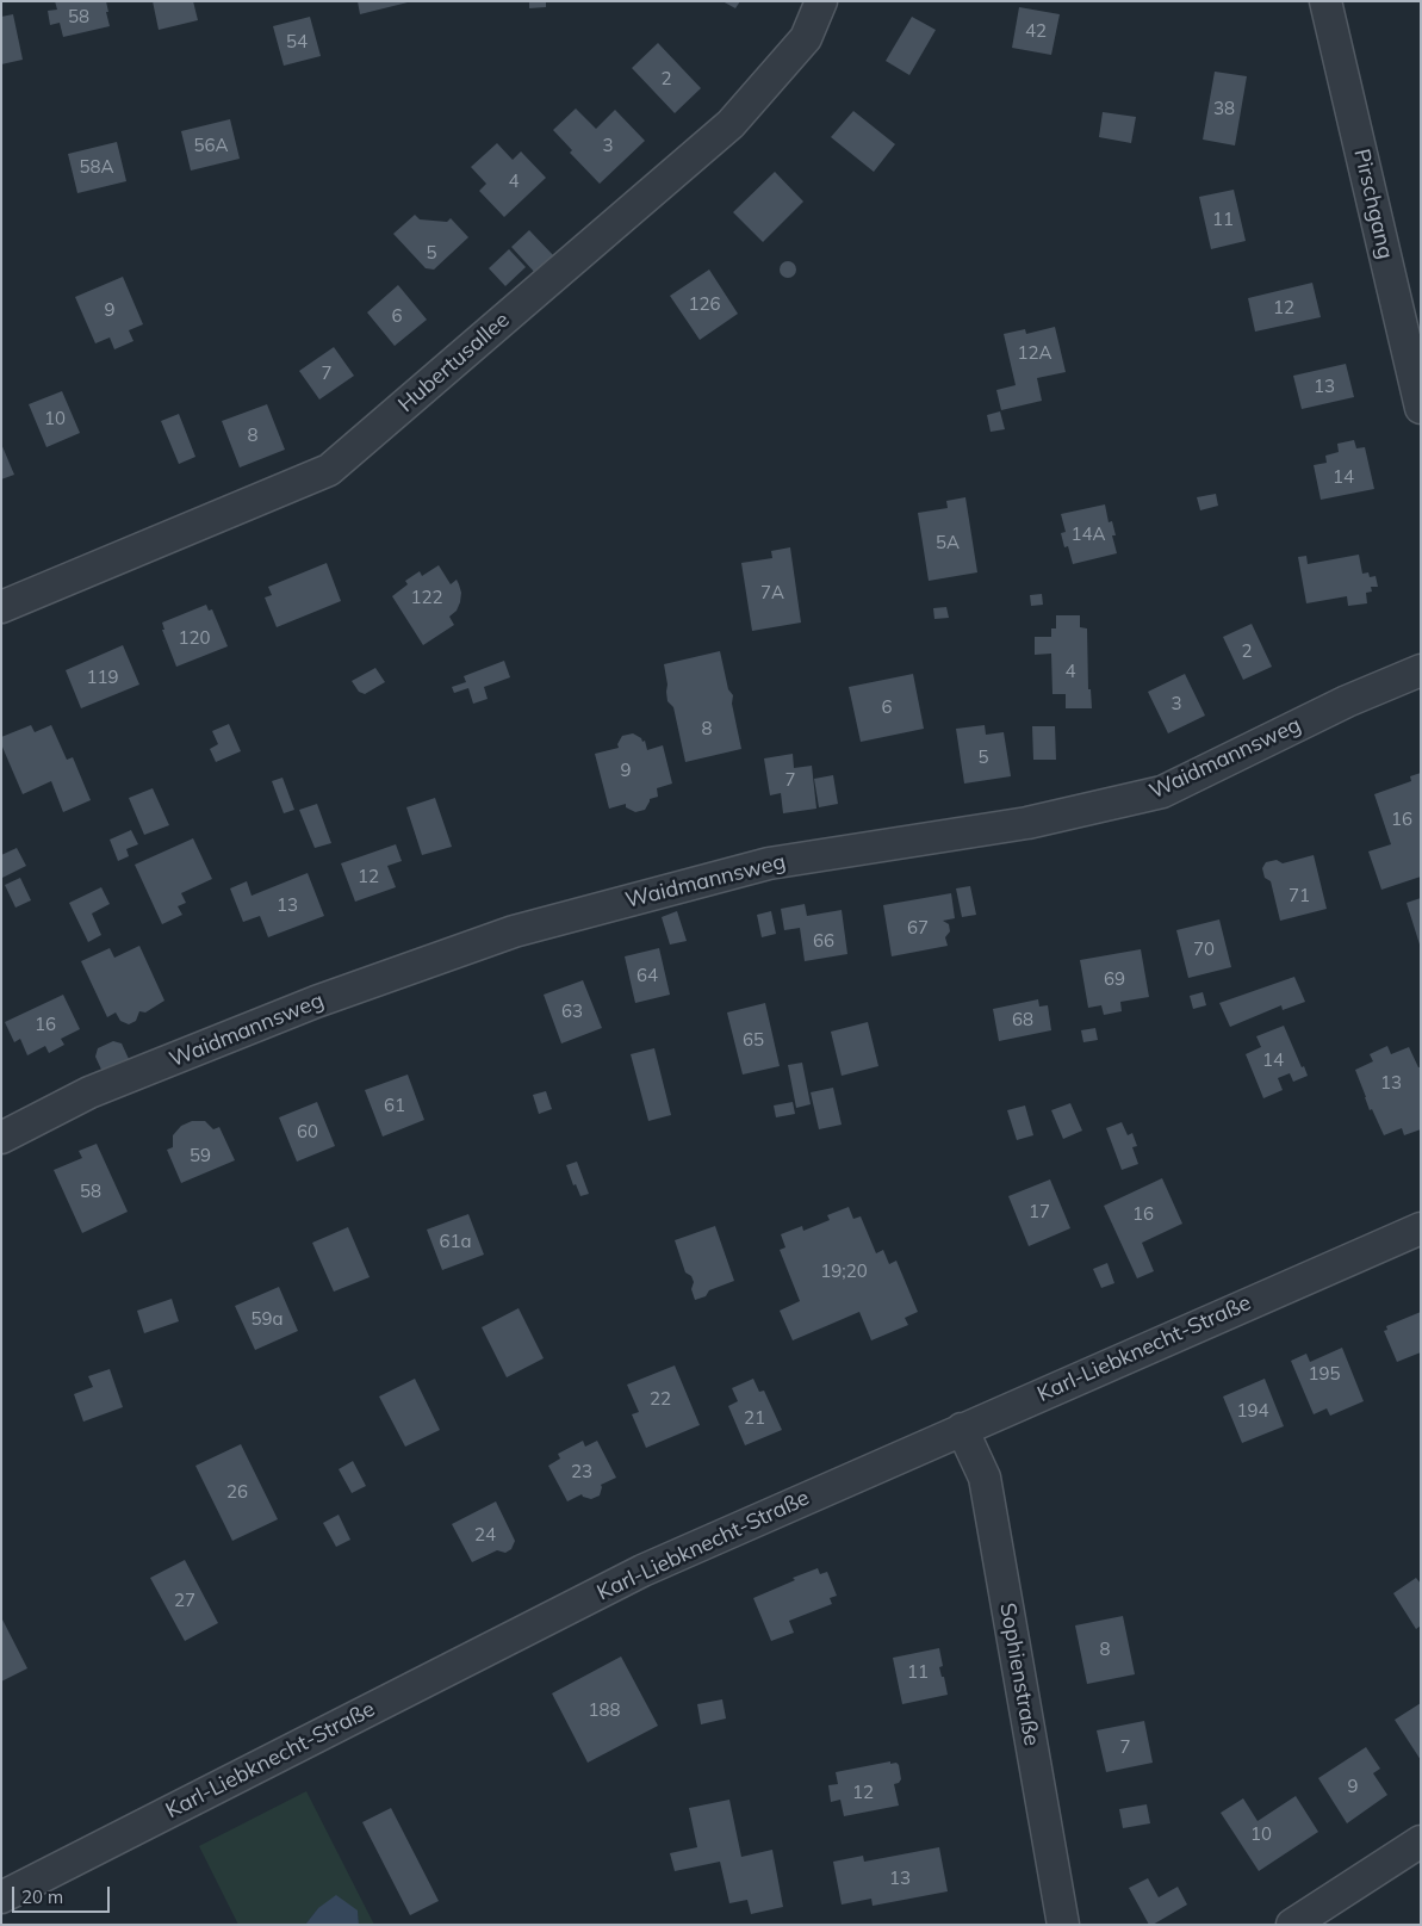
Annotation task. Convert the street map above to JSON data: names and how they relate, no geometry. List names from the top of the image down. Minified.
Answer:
{"streets":{"street":["Pirschgang","Hubertusallee","Waidmannsweg","Karl-Liebknecht-Straße","Sophienstraße"]},"crossings":[["Karl-Liebknecht-Straße","Sophienstraße"]],"house_numbers":["58","42","54","2","38","56A","3","58A","4","11","5","126","12","9","6","12A","7","13","10","8","14","14A","5A","7A","122","120","2","4","119","3","6","8","5","9","7","16","12","71","13","67","66","70","64","69","63","68","16","65","14","13","61","60","59","58","17","16","61a","19;20","59a","195","22","194","21","23","26","24","27","8","11","188","7","9","12","10","13"],"scale_bar":"20 m"}
